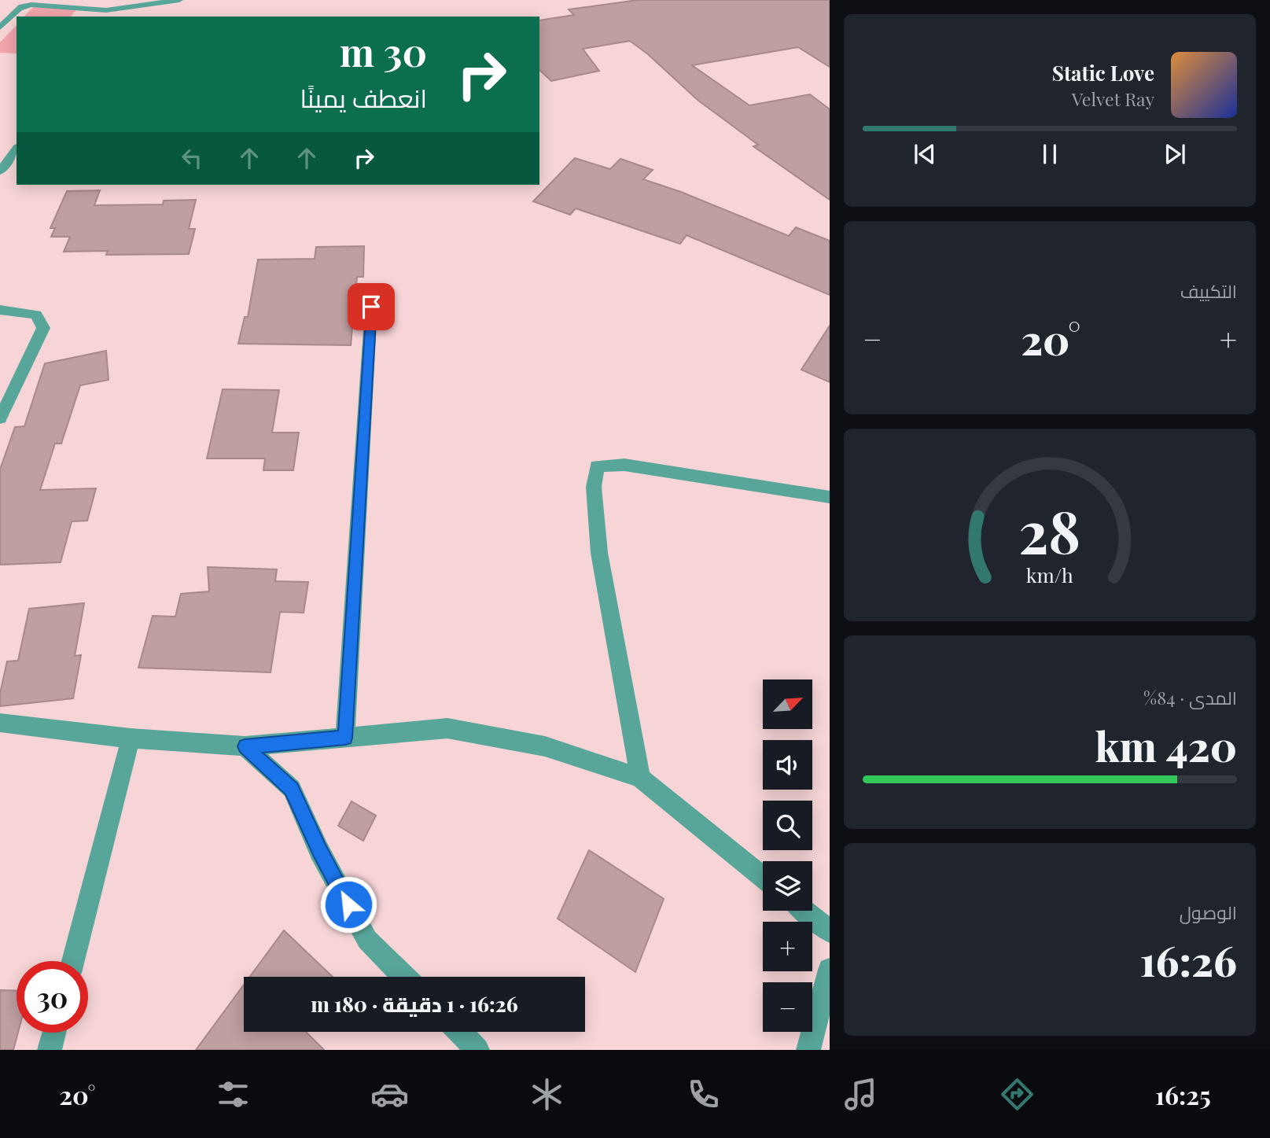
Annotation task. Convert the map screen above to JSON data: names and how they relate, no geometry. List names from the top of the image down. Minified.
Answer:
{"north":"top right","page":{"turn":["30 m","انعطف يمينًا"],"song":["Static Love","Velvet Ray"],"tile":["التكييف",["المدى · 84%","420 km"],["الوصول","16:26"]],"heat":["−","20°","+"],"map_buttons":["+","−"],"limit":"30","trip":"16:26 · 1 دقيقة · 180 m","tabs":["16:25","20°"],"gauge":["28","km/h"]}}
